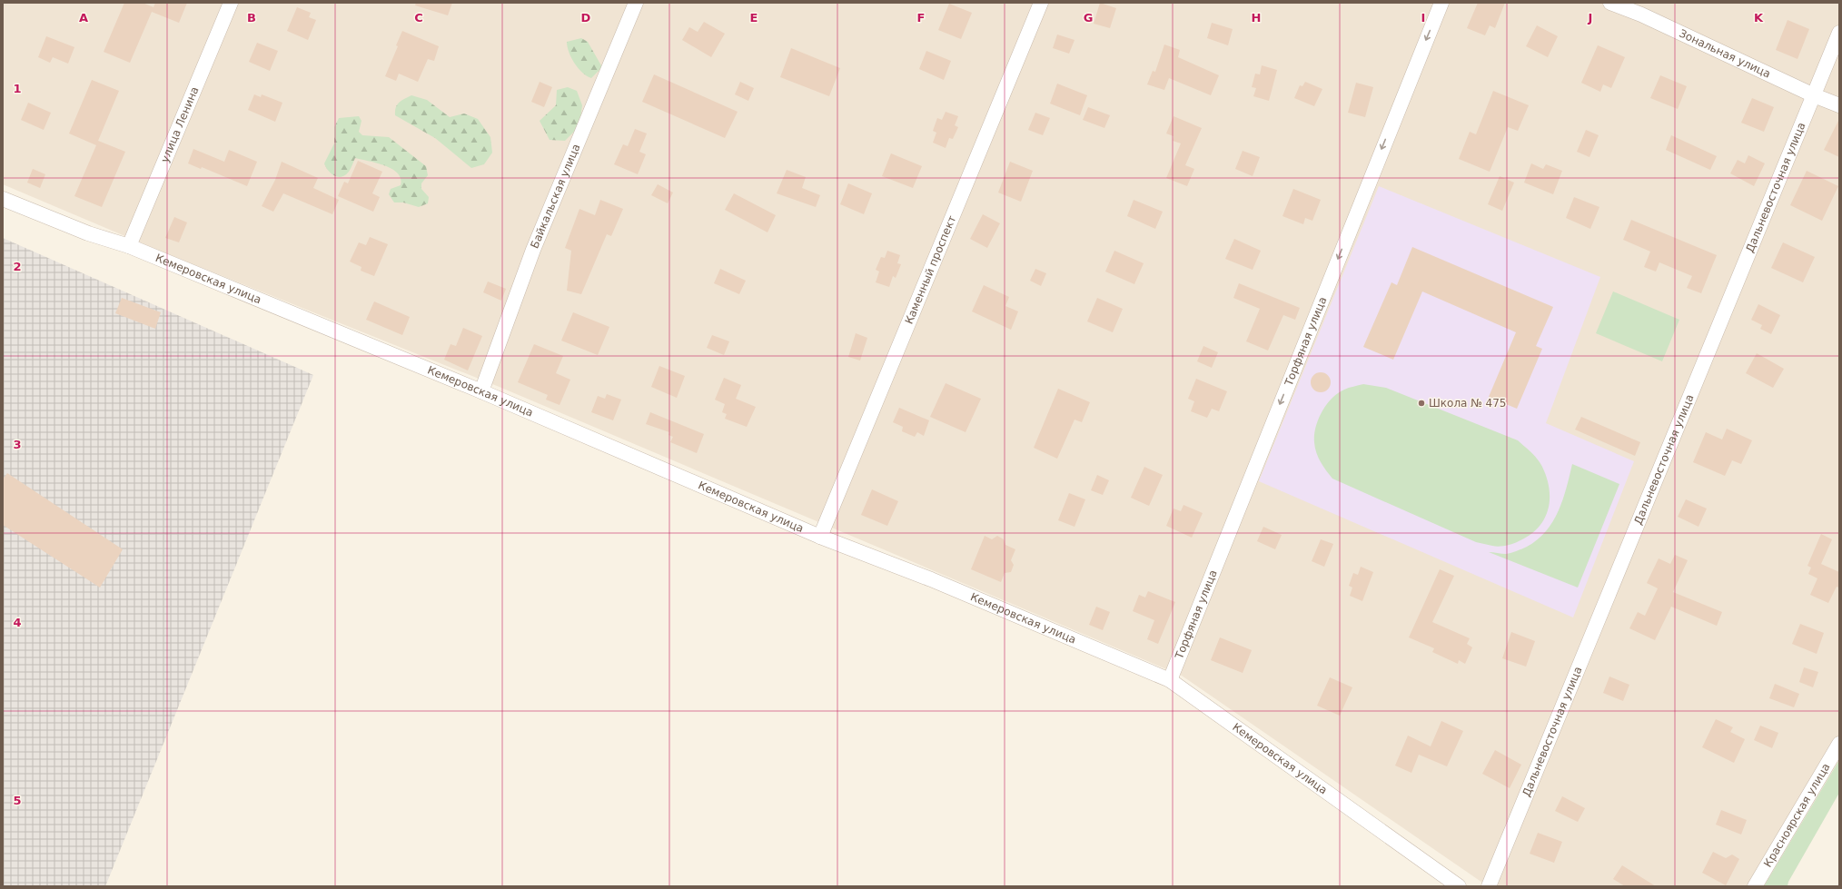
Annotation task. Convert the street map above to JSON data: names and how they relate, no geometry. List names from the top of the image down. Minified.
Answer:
{"streets":{"street":["Зональная улица","улица Ленина","Дальневосточная улица","Байкальская улица","Каменный проспект","Кемеровская улица","Торфяная улица","Красноярская улица"]},"crossings":[["Зональная улица","Дальневосточная улица"],["улица Ленина","Кемеровская улица"],["Байкальская улица","Кемеровская улица"],["Каменный проспект","Кемеровская улица"],["Кемеровская улица","Торфяная улица"]],"one_way":["Торфяная улица"],"places":["Школа № 475"],"grid":{"columns":["A","B","C","D","E","F","G","H","I","J","K"],"rows":["1","2","3","4","5"]}}
